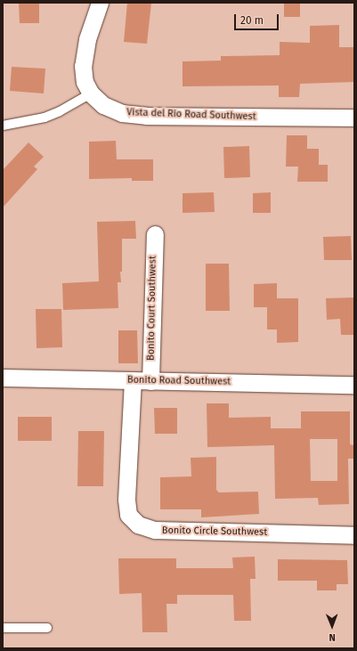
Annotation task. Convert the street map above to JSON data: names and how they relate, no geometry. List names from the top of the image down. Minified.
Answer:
{"streets":{"street":["Vista del Rio Road Southwest","Bonito Court Southwest","Bonito Road Southwest","Bonito Circle Southwest"]},"crossings":[["Bonito Court Southwest","Bonito Road Southwest"],["Bonito Road Southwest","Bonito Circle Southwest"]],"scale_bar":"20 m","north":"bottom"}
